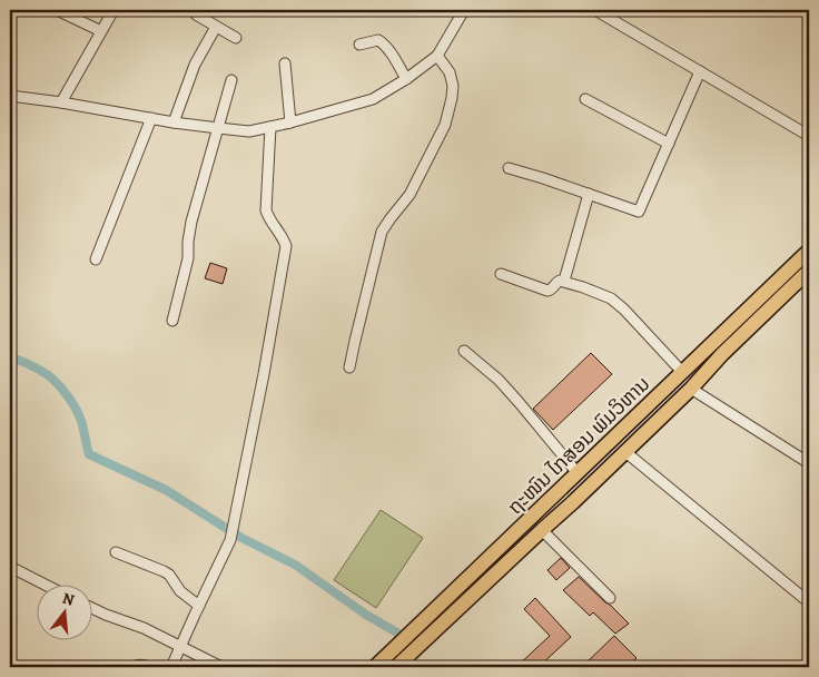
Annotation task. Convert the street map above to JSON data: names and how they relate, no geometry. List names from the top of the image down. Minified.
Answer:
{"streets":{"highway":["ຖະໜົນ ໄກສອນ ພົມວິຫານ"]},"north":"top"}
